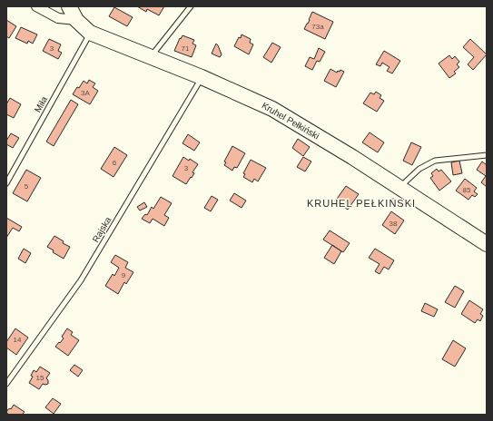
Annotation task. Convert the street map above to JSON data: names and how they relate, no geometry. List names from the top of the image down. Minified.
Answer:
{"streets":{"main road":["Kruhel Pełkiński"],"lane":["Miła","Rajska"]},"crossings":[["Miła","Kruhel Pełkiński"],["Kruhel Pełkiński","Rajska"]],"districts":["KRUHEL PEŁKIŃSKI"],"house_numbers":["73a","3","71","3A","6","3","5","85","38","9","14","15"]}
